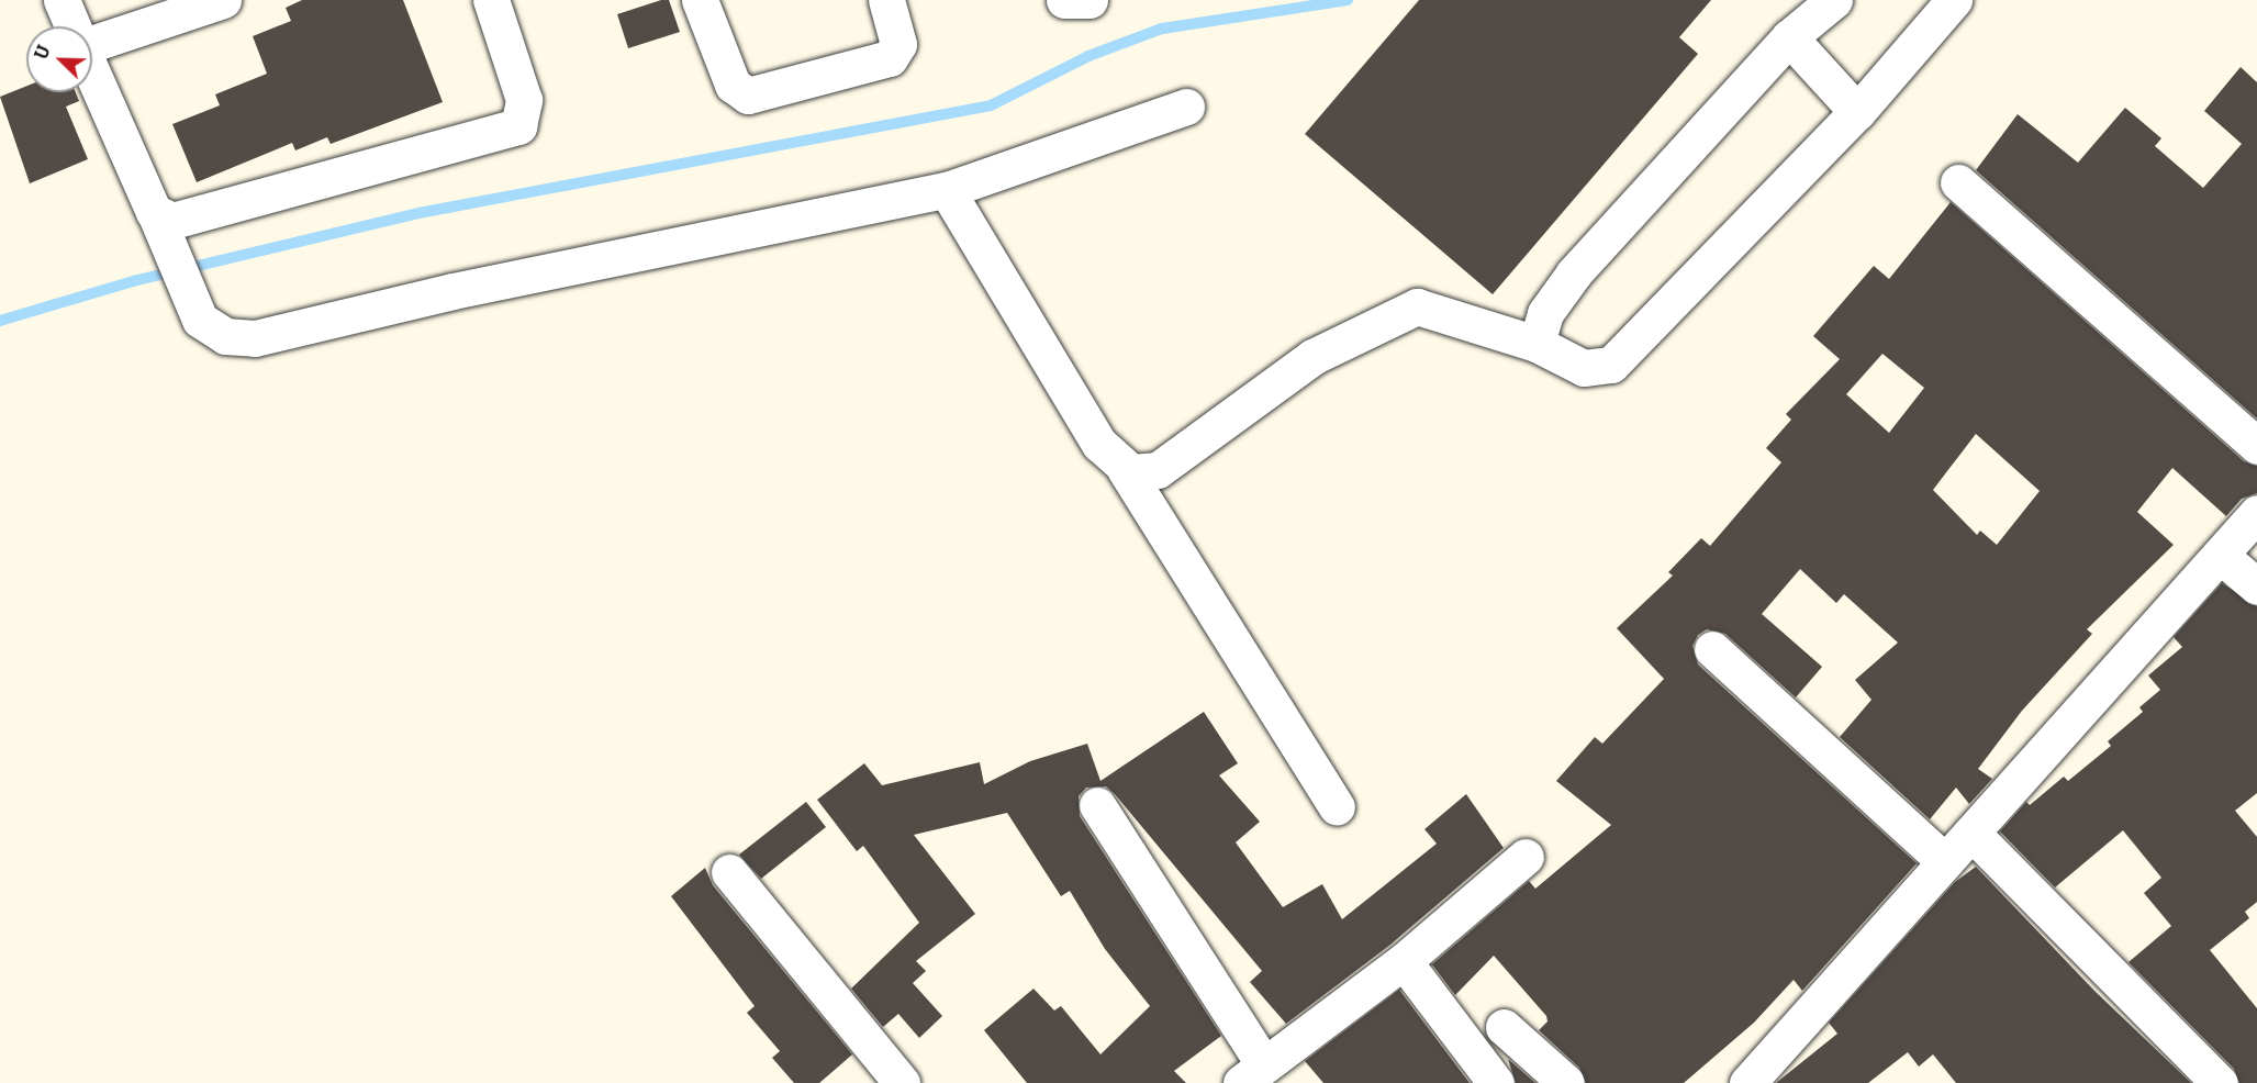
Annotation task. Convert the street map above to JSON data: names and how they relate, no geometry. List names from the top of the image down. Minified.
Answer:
{"north":"top left"}
